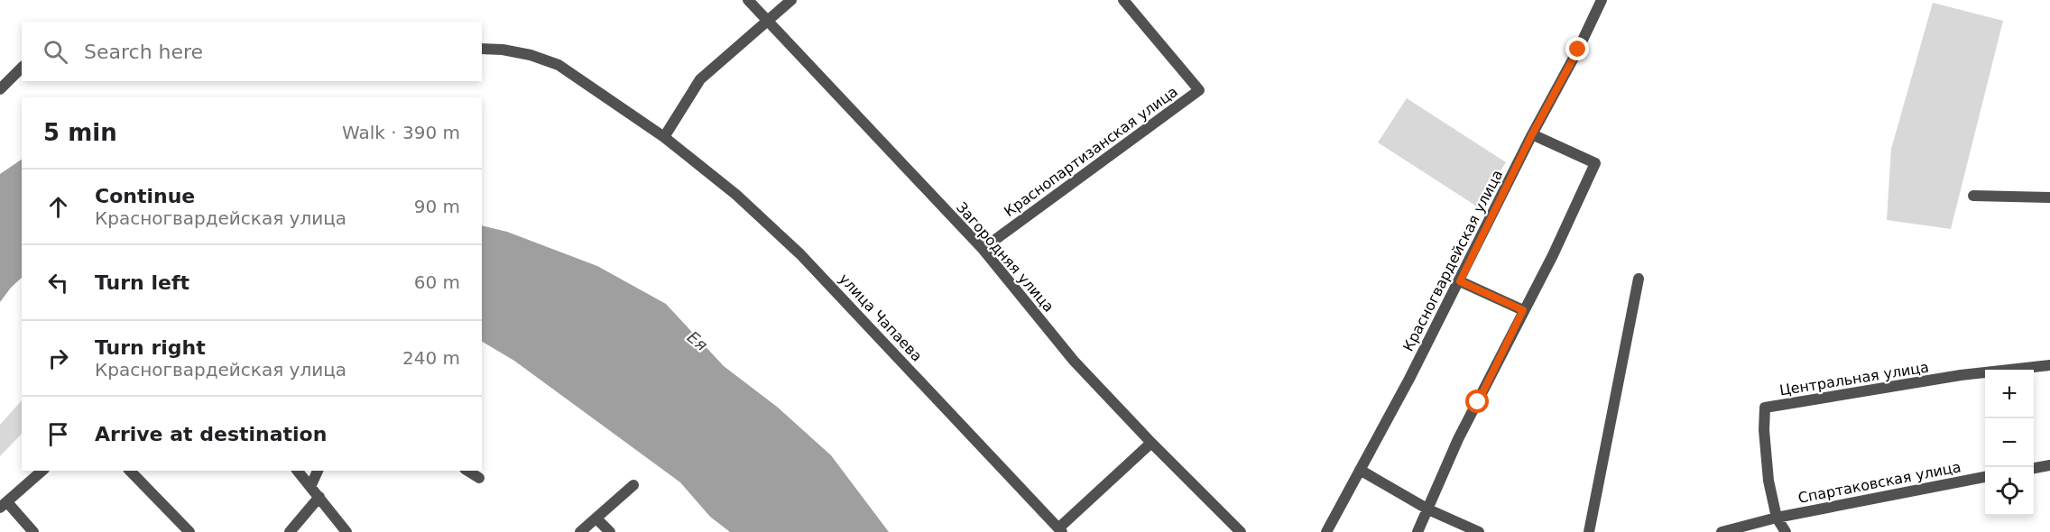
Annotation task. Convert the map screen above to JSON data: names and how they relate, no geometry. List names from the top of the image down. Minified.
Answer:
{"streets":{"street":["Краснопартизанская улица","Загородняя улица","Красногвардейская улица","улица Чапаева","Центральная улица","Спартаковская улица"]},"crossings":[["Краснопартизанская улица","Загородняя улица"],["Центральная улица","Спартаковская улица"]],"water":["Ея"],"page":{"search":"Search here","heading":["5 min","Walk · 390 m"],"list":[["Continue","Красногвардейская улица","90 m"],["Turn left","60 m"],["Turn right","Красногвардейская улица","240 m"],"Arrive at destination"],"map_buttons":["+","−"]}}
